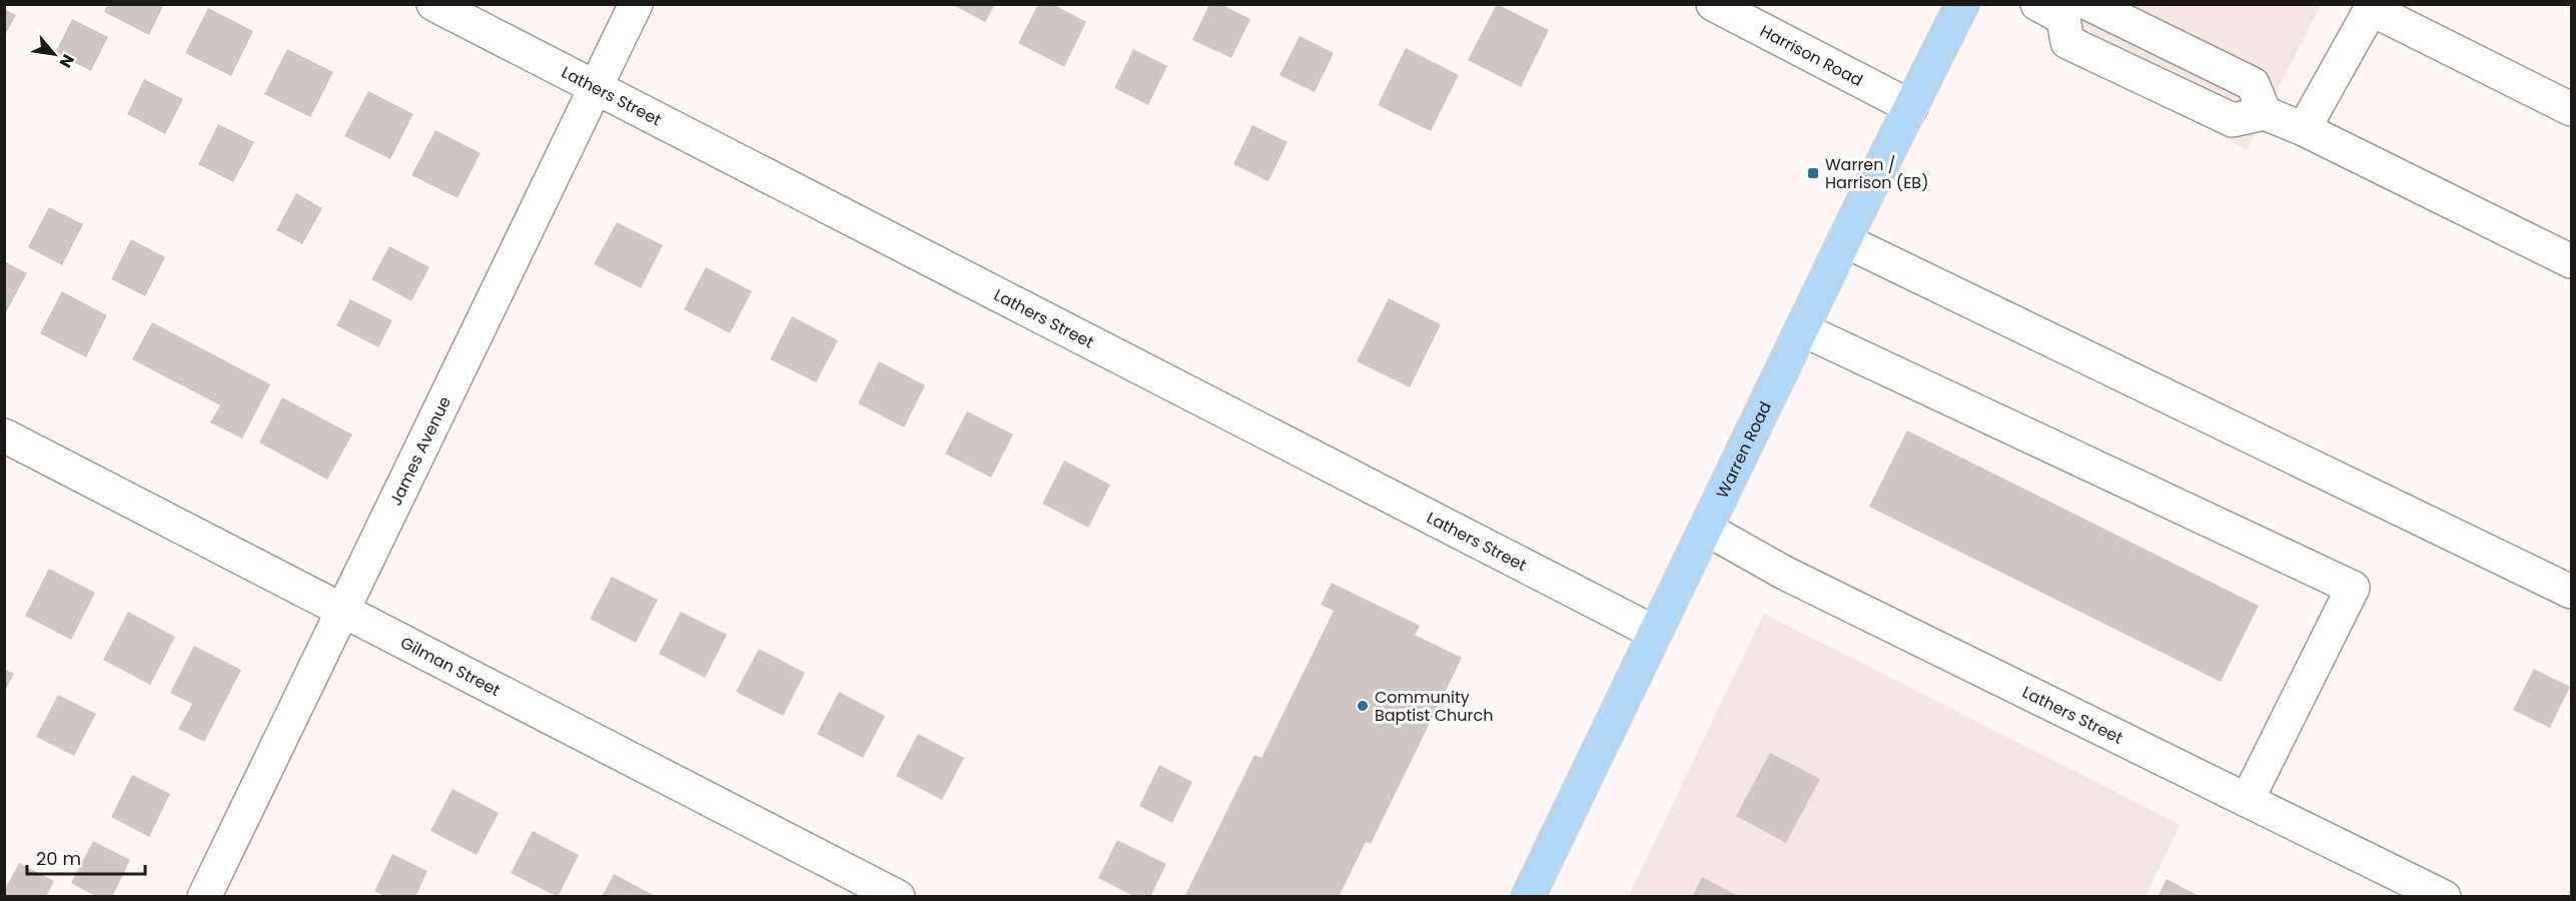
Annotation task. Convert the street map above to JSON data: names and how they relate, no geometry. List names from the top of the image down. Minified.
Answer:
{"streets":{"main road":["Warren Road"],"street":["Harrison Road","Lathers Street","James Avenue","Gilman Street"]},"crossings":[["Harrison Road","Warren Road"],["Lathers Street","Warren Road"],["Lathers Street","James Avenue"],["James Avenue","Gilman Street"]],"places":{"transit":["Warren / Harrison (EB)"],"other":["Community Baptist Church"]},"scale_bar":"20 m","north":"bottom right"}
